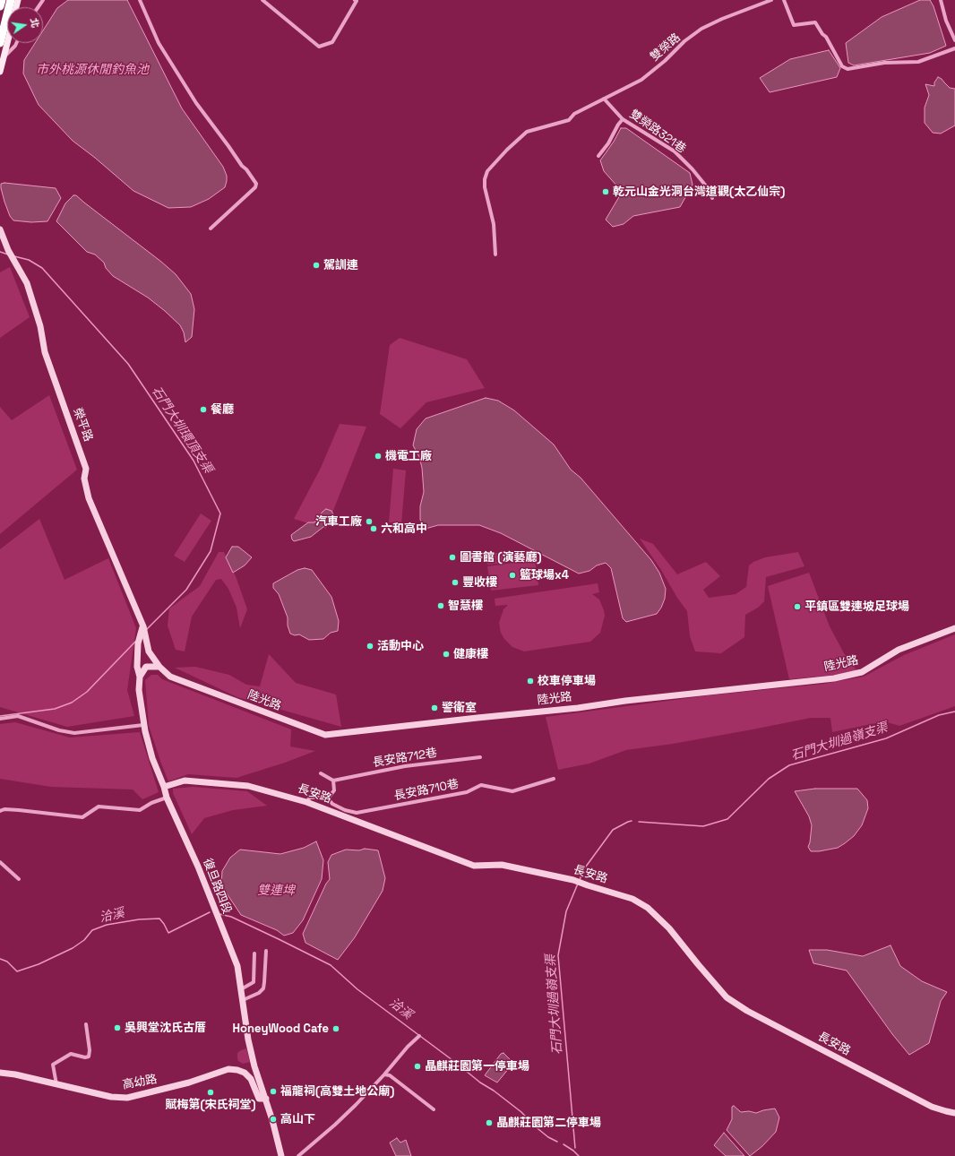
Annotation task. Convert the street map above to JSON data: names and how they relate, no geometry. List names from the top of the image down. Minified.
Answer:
{"streets":{"street":["雙榮路","雙榮路321巷","榮平路","陸光路","長安路712巷","長安路710巷","長安路","復旦路四段","高幼路"]},"crossings":[["雙榮路","雙榮路321巷"],["榮平路","陸光路"],["榮平路","復旦路四段"],["長安路","復旦路四段"],["復旦路四段","高幼路"]],"water":["市外桃源休閒釣魚池","石門大圳環頂支渠","石門大圳過嶺支渠","雙連埤","洽溪"],"places":["乾元山金光洞台灣道觀(太乙仙宗)","駕訓連","餐廳","機電工廠","汽車工廠","六和高中","圖書館 (演藝廳)","籃球場x4","豐收樓","智慧樓","平鎮區雙連坡足球場","活動中心","健康樓","校車停車場","警衛室","吳興堂沈氏古厝","HoneyWood Cafe","晶麒莊園第一停車場","福龍祠(高雙土地公廟)","賦梅第(宋氏祠堂)","高山下","晶麒莊園第二停車場"],"north":"right"}
